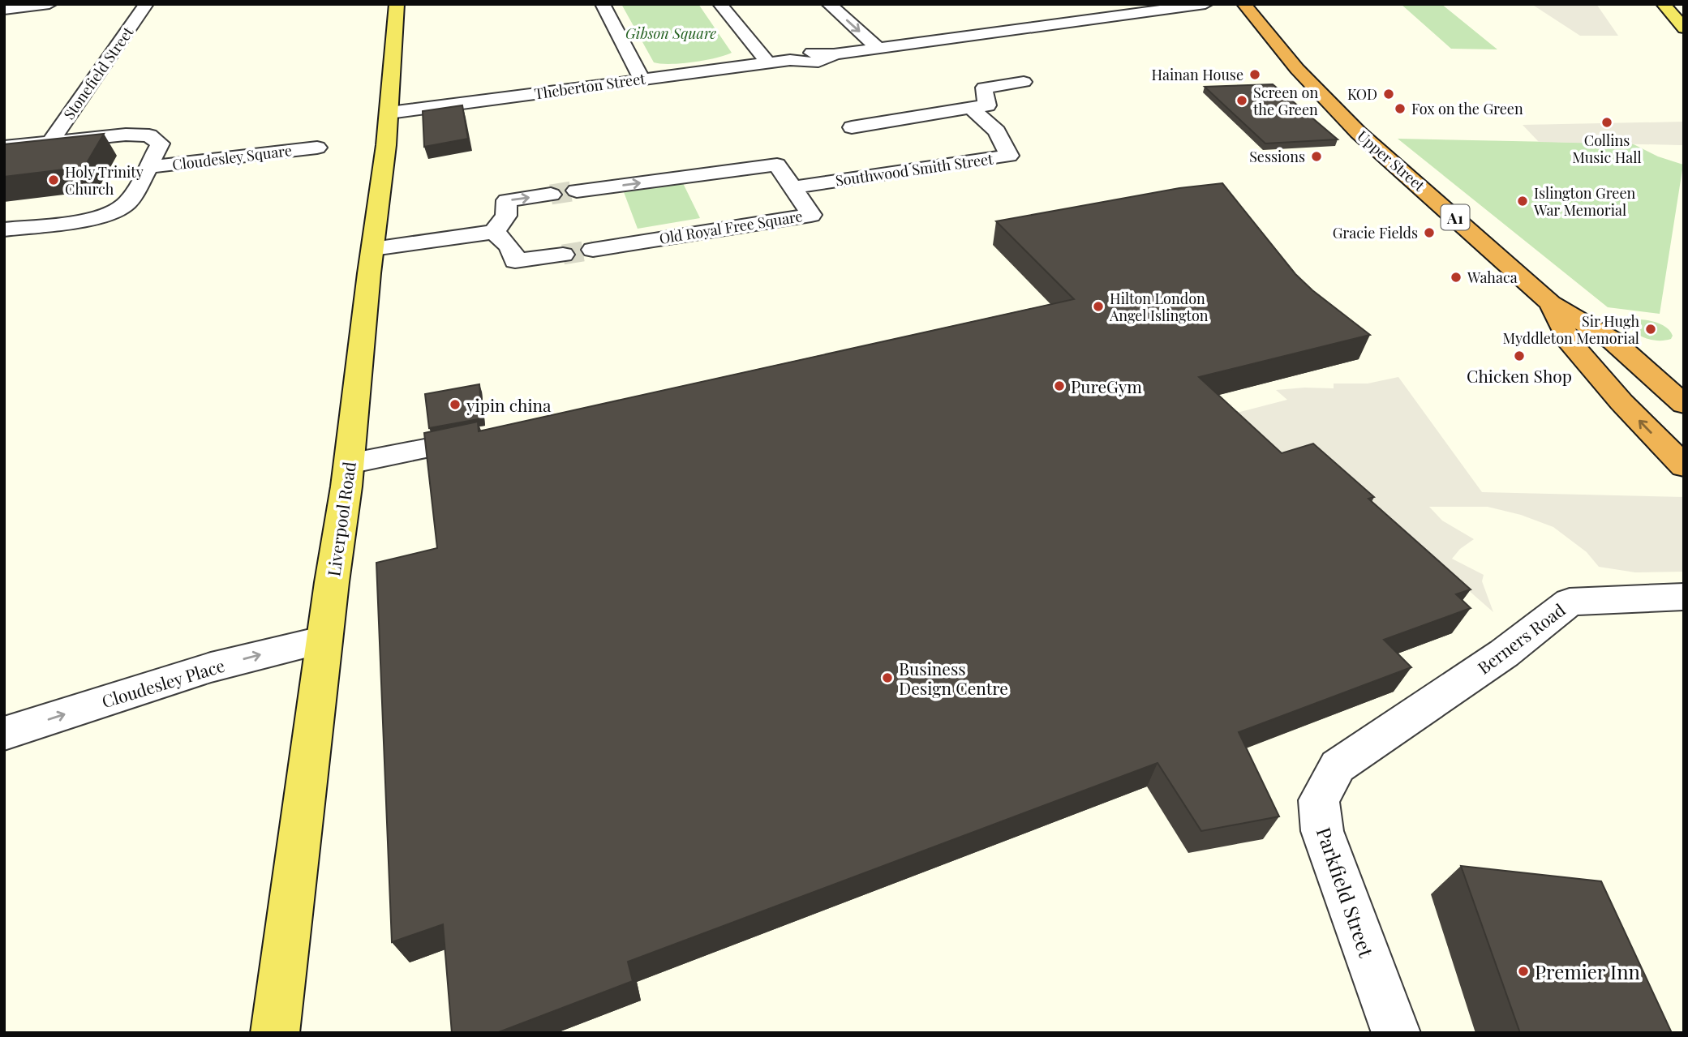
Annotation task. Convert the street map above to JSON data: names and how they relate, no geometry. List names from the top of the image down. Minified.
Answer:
{"streets":{"highway":["Upper Street","A1"],"main road":["Liverpool Road"],"street":["Stonefield Street","Theberton Street","Cloudesley Square","Southwood Smith Street","Old Royal Free Square","Berners Road","Cloudesley Place","Parkfield Street"]},"crossings":[["Stonefield Street","Cloudesley Square"],["Theberton Street","Liverpool Road"],["Southwood Smith Street","Old Royal Free Square"],["Liverpool Road","Cloudesley Place"],["Berners Road","Parkfield Street"]],"one_way":["Old Royal Free Square","Cloudesley Place"],"parks":["Gibson Square"],"places":["Hainan House","KOD","Screen on the Green","Fox on the Green","Collins Music Hall","Sessions","Holy Trinity Church","Islington Green War Memorial","Gracie Fields","Wahaca","Hilton London Angel Islington","Sir Hugh Myddleton Memorial","Chicken Shop","PureGym","yipin china","Business Design Centre","Premier Inn"]}
